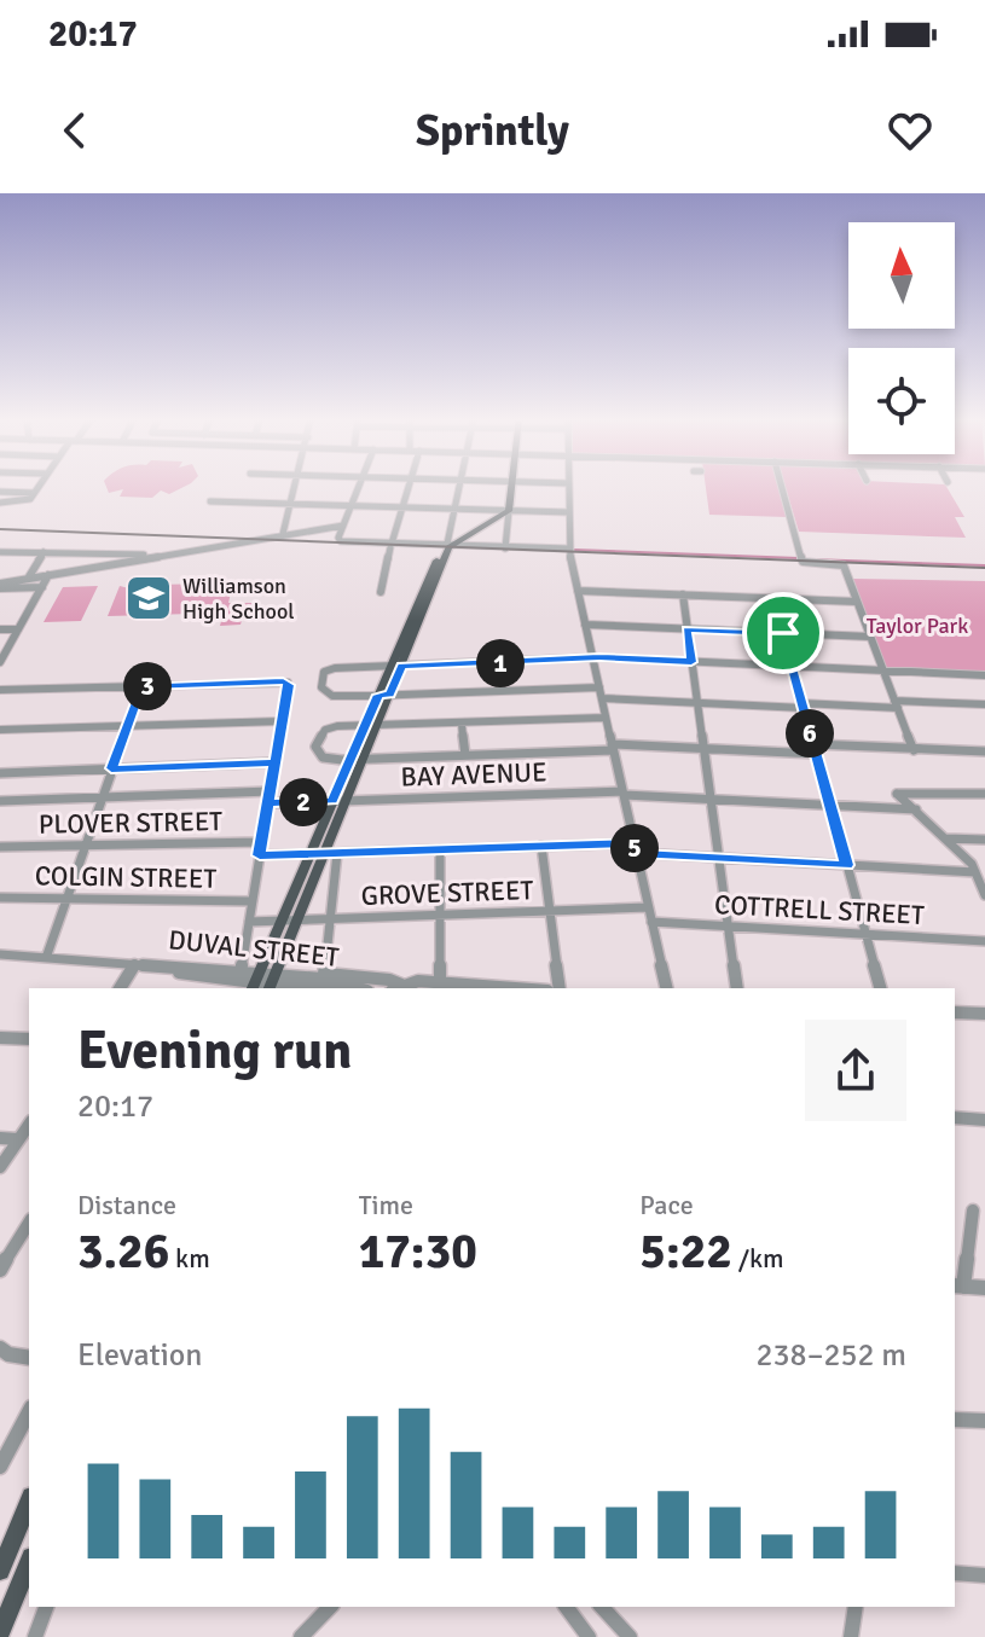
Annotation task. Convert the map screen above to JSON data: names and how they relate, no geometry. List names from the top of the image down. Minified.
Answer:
{"streets":{"street":["BAY AVENUE","PLOVER STREET","COLGIN STREET","GROVE STREET","COTTRELL STREET","DUVAL STREET"]},"parks":["Taylor Park"],"places":{"school or university":["Williamson High School"]},"north":"top","page":{"status":"20:17","header":"Sprintly","pins":["1","3","6","2","5"],"heading":["Evening run","20:17"],"stats":[["Distance","3.26 km"],["Time","17:30"],["Pace","5:22 /km"]],"chart":["Elevation","238–252 m"]}}
